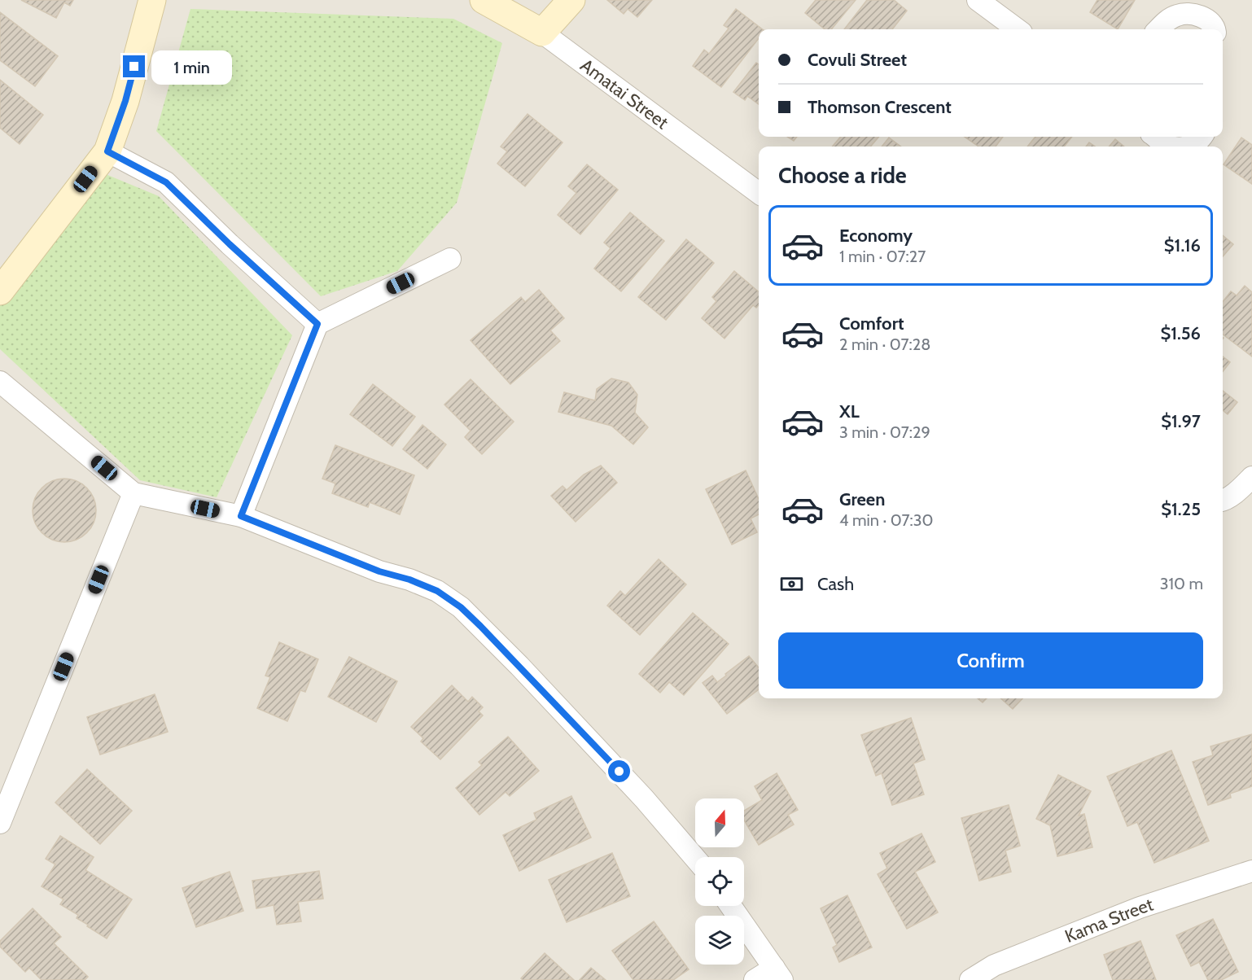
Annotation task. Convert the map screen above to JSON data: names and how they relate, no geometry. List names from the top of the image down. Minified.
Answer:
{"streets":{"main road":["Amatai Street"],"street":["Kama Street"]},"north":"top","page":{"banner":["Covuli Street","Thomson Crescent"],"bubble":"1 min","heading":"Choose a ride","list":[{"name":"Economy","note":"1 min · 07:27","value":"$1.16"},{"name":"Comfort","note":"2 min · 07:28","value":"$1.56"},{"name":"XL","note":"3 min · 07:29","value":"$1.97"},{"name":"Green","note":"4 min · 07:30","value":"$1.25"}],"pay":["Cash","310 m"],"buttons":"Confirm"}}
